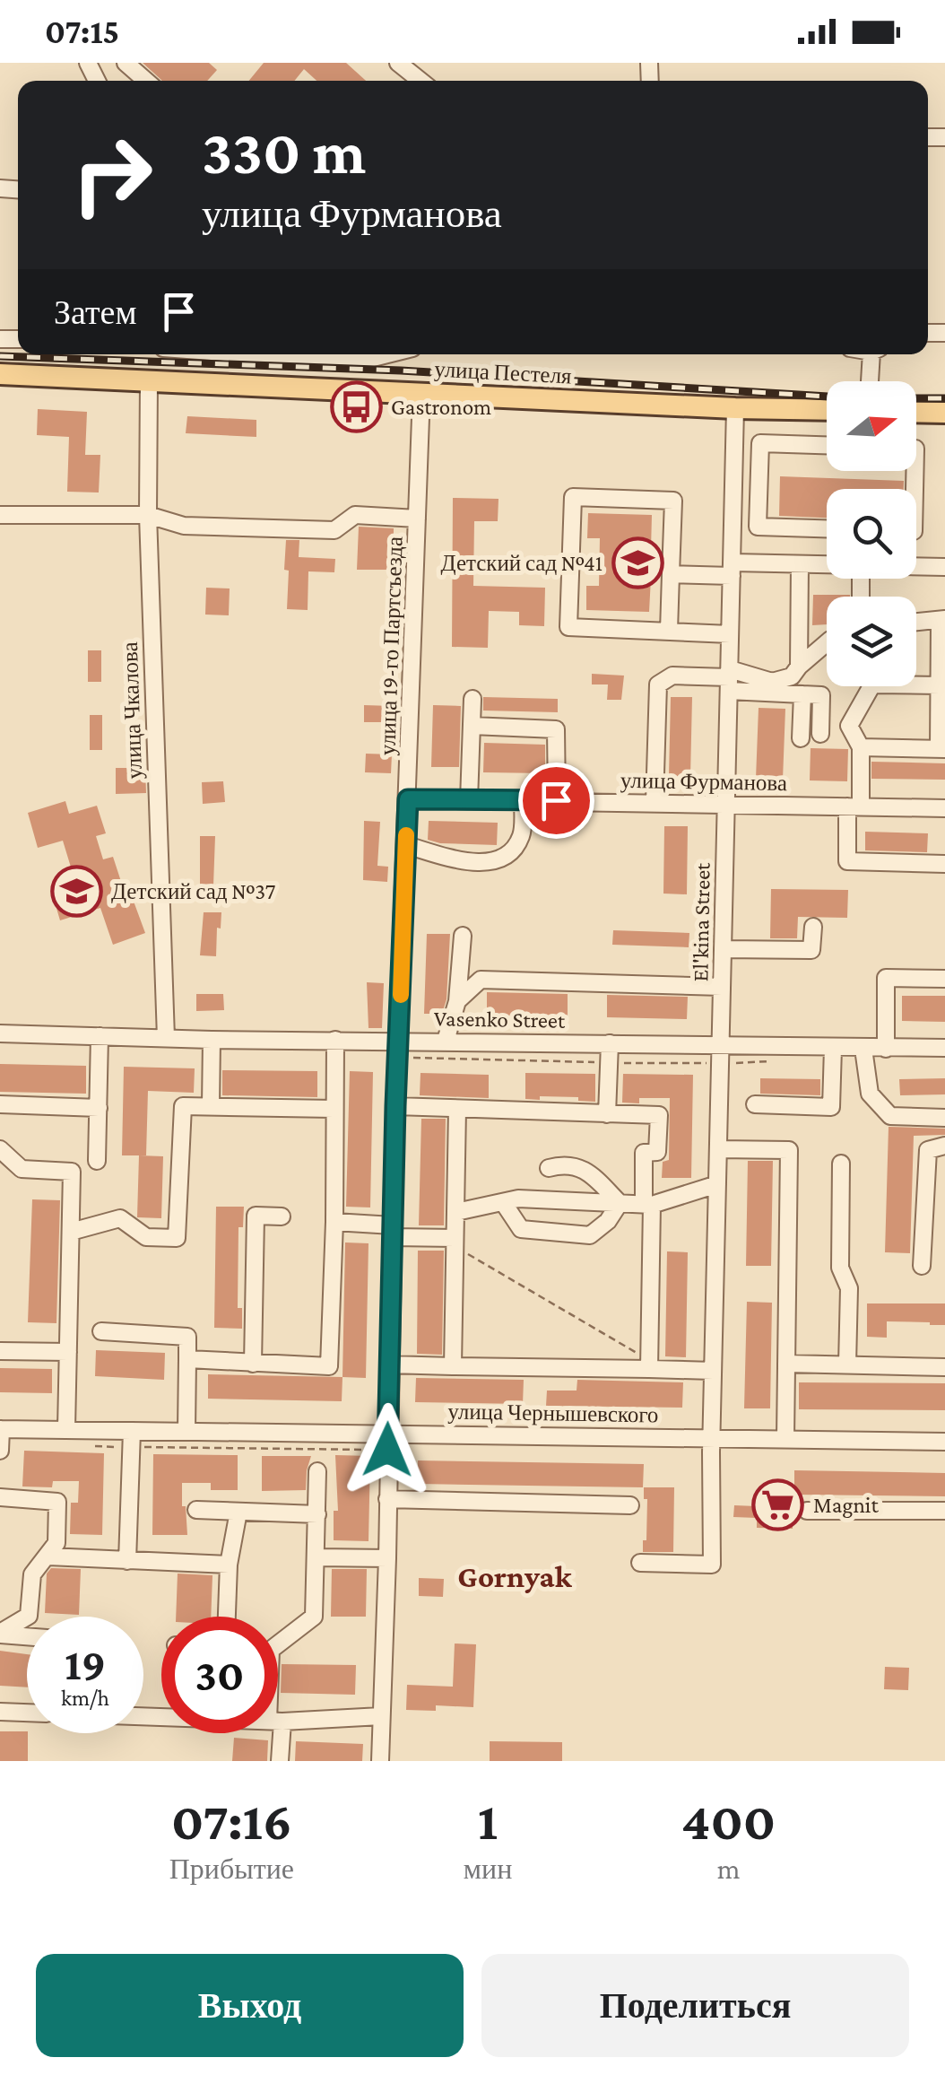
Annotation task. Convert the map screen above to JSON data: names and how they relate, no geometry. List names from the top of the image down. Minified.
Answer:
{"streets":{"main road":["улица Пестеля"],"street":["улица 19-го Партсъезда","улица Чкалова","улица Фурманова","El'kina Street","Vasenko Street","улица Чернышевского"]},"crossings":[["улица Пестеля","улица 19-го Партсъезда"],["улица Пестеля","улица Чкалова"],["улица Пестеля","El'kina Street"],["улица 19-го Партсъезда","улица Фурманова"],["улица 19-го Партсъезда","Vasenko Street"],["улица 19-го Партсъезда","улица Чернышевского"],["улица Чкалова","Vasenko Street"],["улица Фурманова","El'kina Street"],["El'kina Street","Vasenko Street"],["El'kina Street","улица Чернышевского"]],"districts":["Gornyak"],"places":{"bus stop":["Gastronom"],"school or university":["Детский сад №41","Детский сад №37"],"supermarket":["Magnit"]},"north":"right","page":{"status":"07:15","turn":["330 m","улица Фурманова"],"then":"Затем","speed":"19 km/h","limit":"30","eta":["07:16","Прибытие","1","мин","400","m"],"buttons":["Выход","Поделиться"]}}
